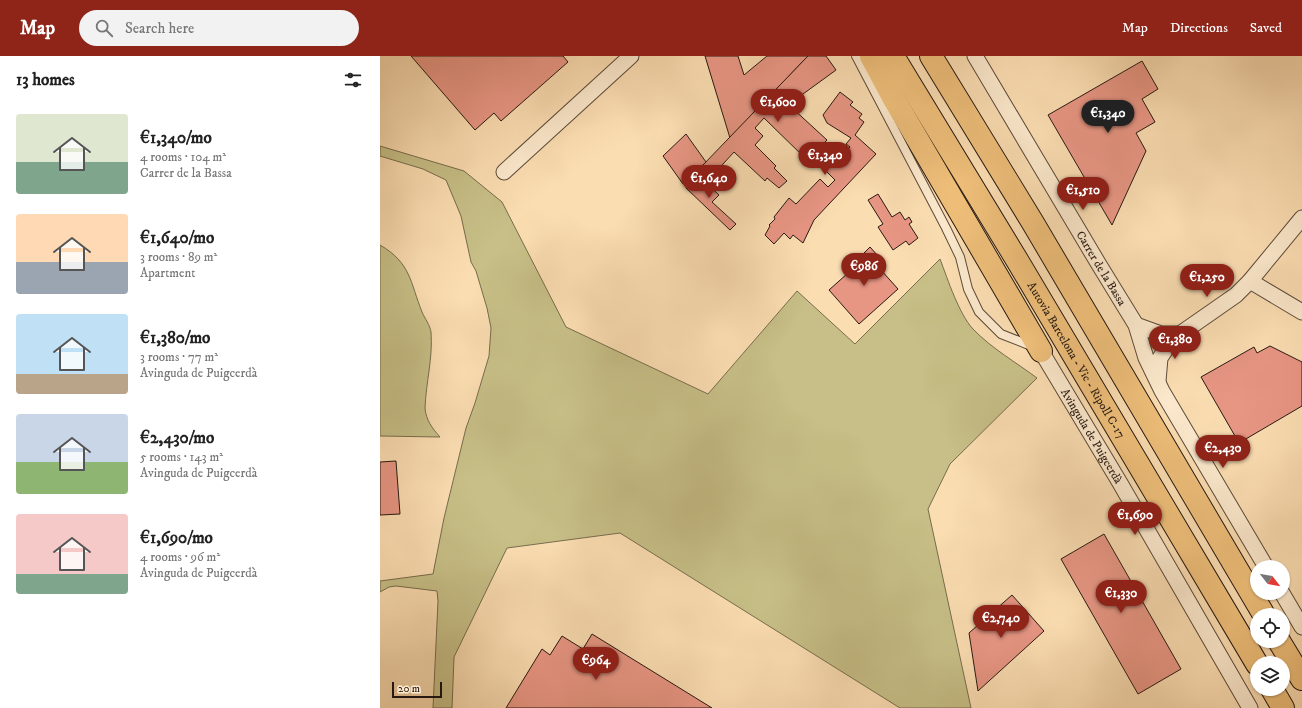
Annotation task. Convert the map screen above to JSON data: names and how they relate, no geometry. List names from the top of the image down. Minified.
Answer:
{"streets":{"highway":["Autovia Barcelona - Vic - Ripoll C-17"],"street":["Carrer de la Bassa","Avinguda de Puigcerdà"]},"scale_bar":"20 m","north":"bottom right","page":{"header":"Map","search":"Search here","nav":["Map","Directions","Saved"],"heading":"13 homes","price":["€1,600","€1,340","€1,340","€1,640","€1,510","€986","€1,250","€1,380","€2,430","€1,690","€1,330","€2,740","€964"],"list":[{"name":"€1,340/mo","note":"4 rooms · 104 m² · Carrer de la Bassa"},{"name":"€1,640/mo","note":"3 rooms · 89 m² · Apartment"},{"name":"€1,380/mo","note":"3 rooms · 77 m² · Avinguda de Puigcerdà"},{"name":"€2,430/mo","note":"5 rooms · 143 m² · Avinguda de Puigcerdà"},{"name":"€1,690/mo","note":"4 rooms · 96 m² · Avinguda de Puigcerdà"}],"scale":"20 m"}}
